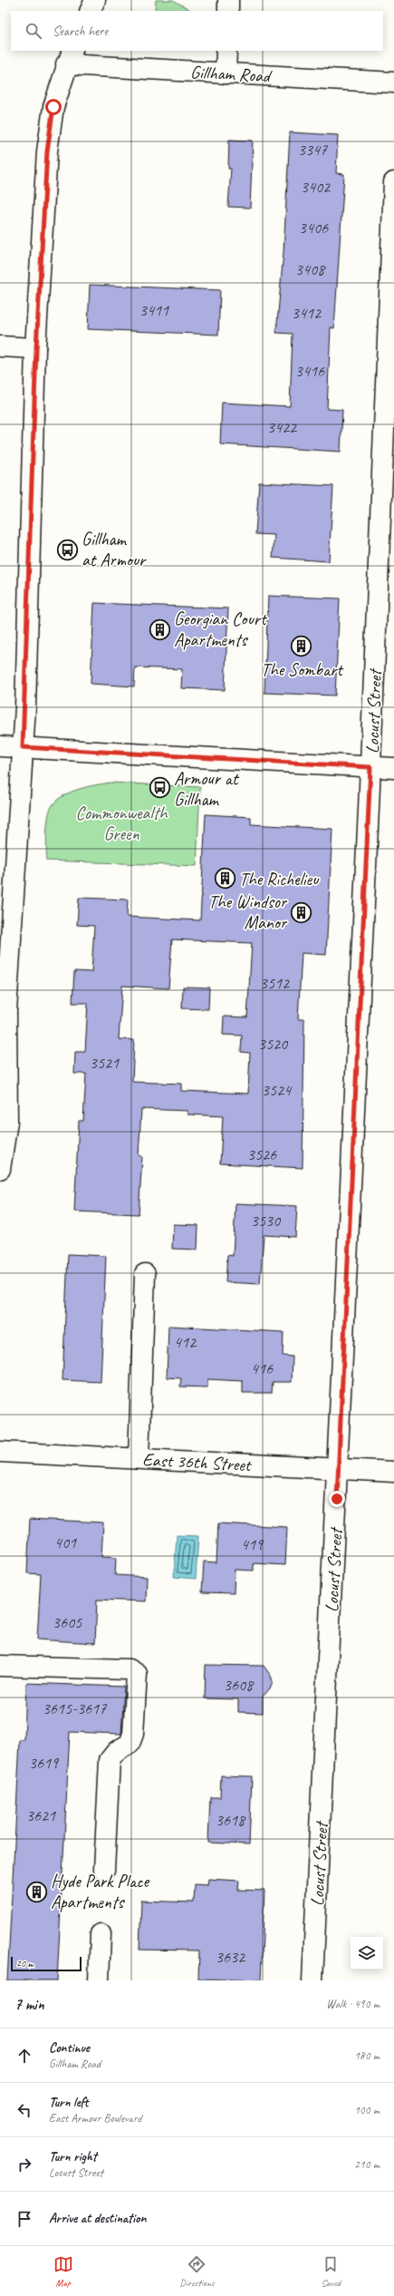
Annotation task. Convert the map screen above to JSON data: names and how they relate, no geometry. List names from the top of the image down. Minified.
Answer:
{"streets":{"street":["Gillham Road","Locust Street","East 36th Street"]},"crossings":[["Locust Street","East 36th Street"]],"parks":["Commonwealth Green"],"places":{"bus stop":["Gillham at Armour","Armour at Gillham"],"building":["Georgian Court Apartments","The Sombart","The Richelieu","The Windsor Manor","Hyde Park Place Apartments"]},"house_numbers":["3347","3402","3406","3408","3411","3412","3416","3422","3512","3520","3521","3524","3526","3530","412","416","401","419","3605","3608","3615-3617","3619","3621","3618","3632"],"scale_bar":"20 m","page":{"search":"Search here","scale":"20 m","heading":["7 min","Walk · 490 m"],"list":[["Continue","Gillham Road","180 m"],["Turn left","East Armour Boulevard","100 m"],["Turn right","Locust Street","210 m"],"Arrive at destination"],"nav":["Map","Directions","Saved"]}}
